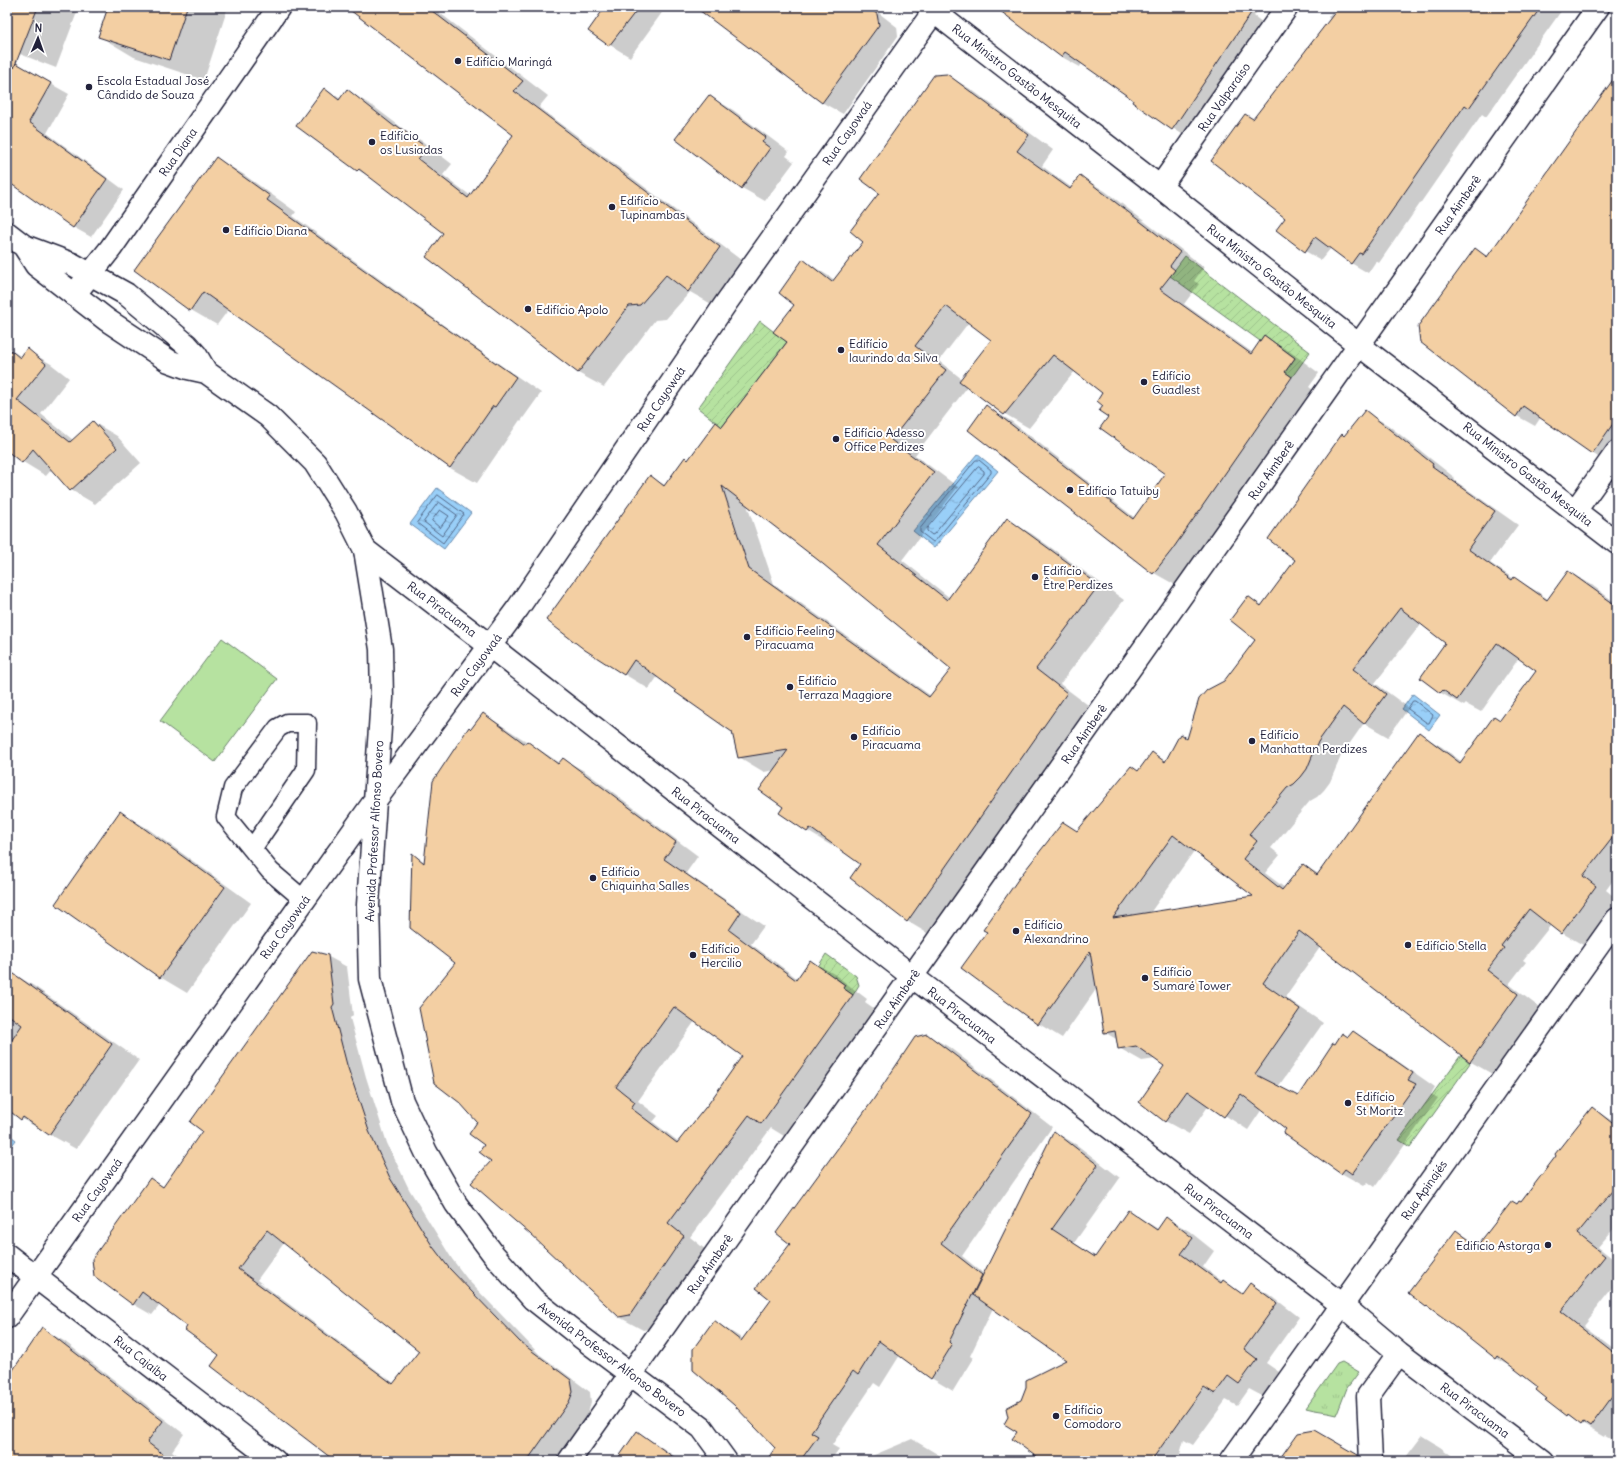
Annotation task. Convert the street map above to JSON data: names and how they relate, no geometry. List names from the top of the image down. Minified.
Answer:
{"streets":{"street":["Rua Ministro Gastão Mesquita","Rua Valparaíso","Rua Cayowaá","Rua Diana","Rua Aimberê","Rua Piracuama","Avenida Professor Alfonso Bovero","Rua Apinajés","Rua Cajaíba"]},"crossings":[["Rua Ministro Gastão Mesquita","Rua Valparaíso"],["Rua Ministro Gastão Mesquita","Rua Cayowaá"],["Rua Ministro Gastão Mesquita","Rua Aimberê"],["Rua Cayowaá","Rua Piracuama"],["Rua Cayowaá","Avenida Professor Alfonso Bovero"],["Rua Cayowaá","Rua Cajaíba"],["Rua Diana","Avenida Professor Alfonso Bovero"],["Rua Aimberê","Rua Piracuama"],["Rua Aimberê","Avenida Professor Alfonso Bovero"],["Rua Piracuama","Avenida Professor Alfonso Bovero"],["Rua Piracuama","Rua Apinajés"]],"places":["Edifício Maringá","Escola Estadual José Cândido de Souza","Edifício os Lusiadas","Edifício Tupinambas","Edifício Diana","Edifício Apolo","Edifício laurindo da Silva","Edifício Guadlest","Edifício Adesso Office Perdizes","Edifício Tatuiby","Edifício Être Perdizes","Edifício Feeling Piracuama","Edifício Terraza Maggiore","Edifício Piracuama","Edifício Manhattan Perdizes","Edifício Chiquinha Salles","Edifício Alexandrino","Edifício Stella","Edifício Hercilio","Edifício Sumaré Tower","Edifício St Moritz","Edificio Astorga","Edifício Comodoro"],"north":"top"}
